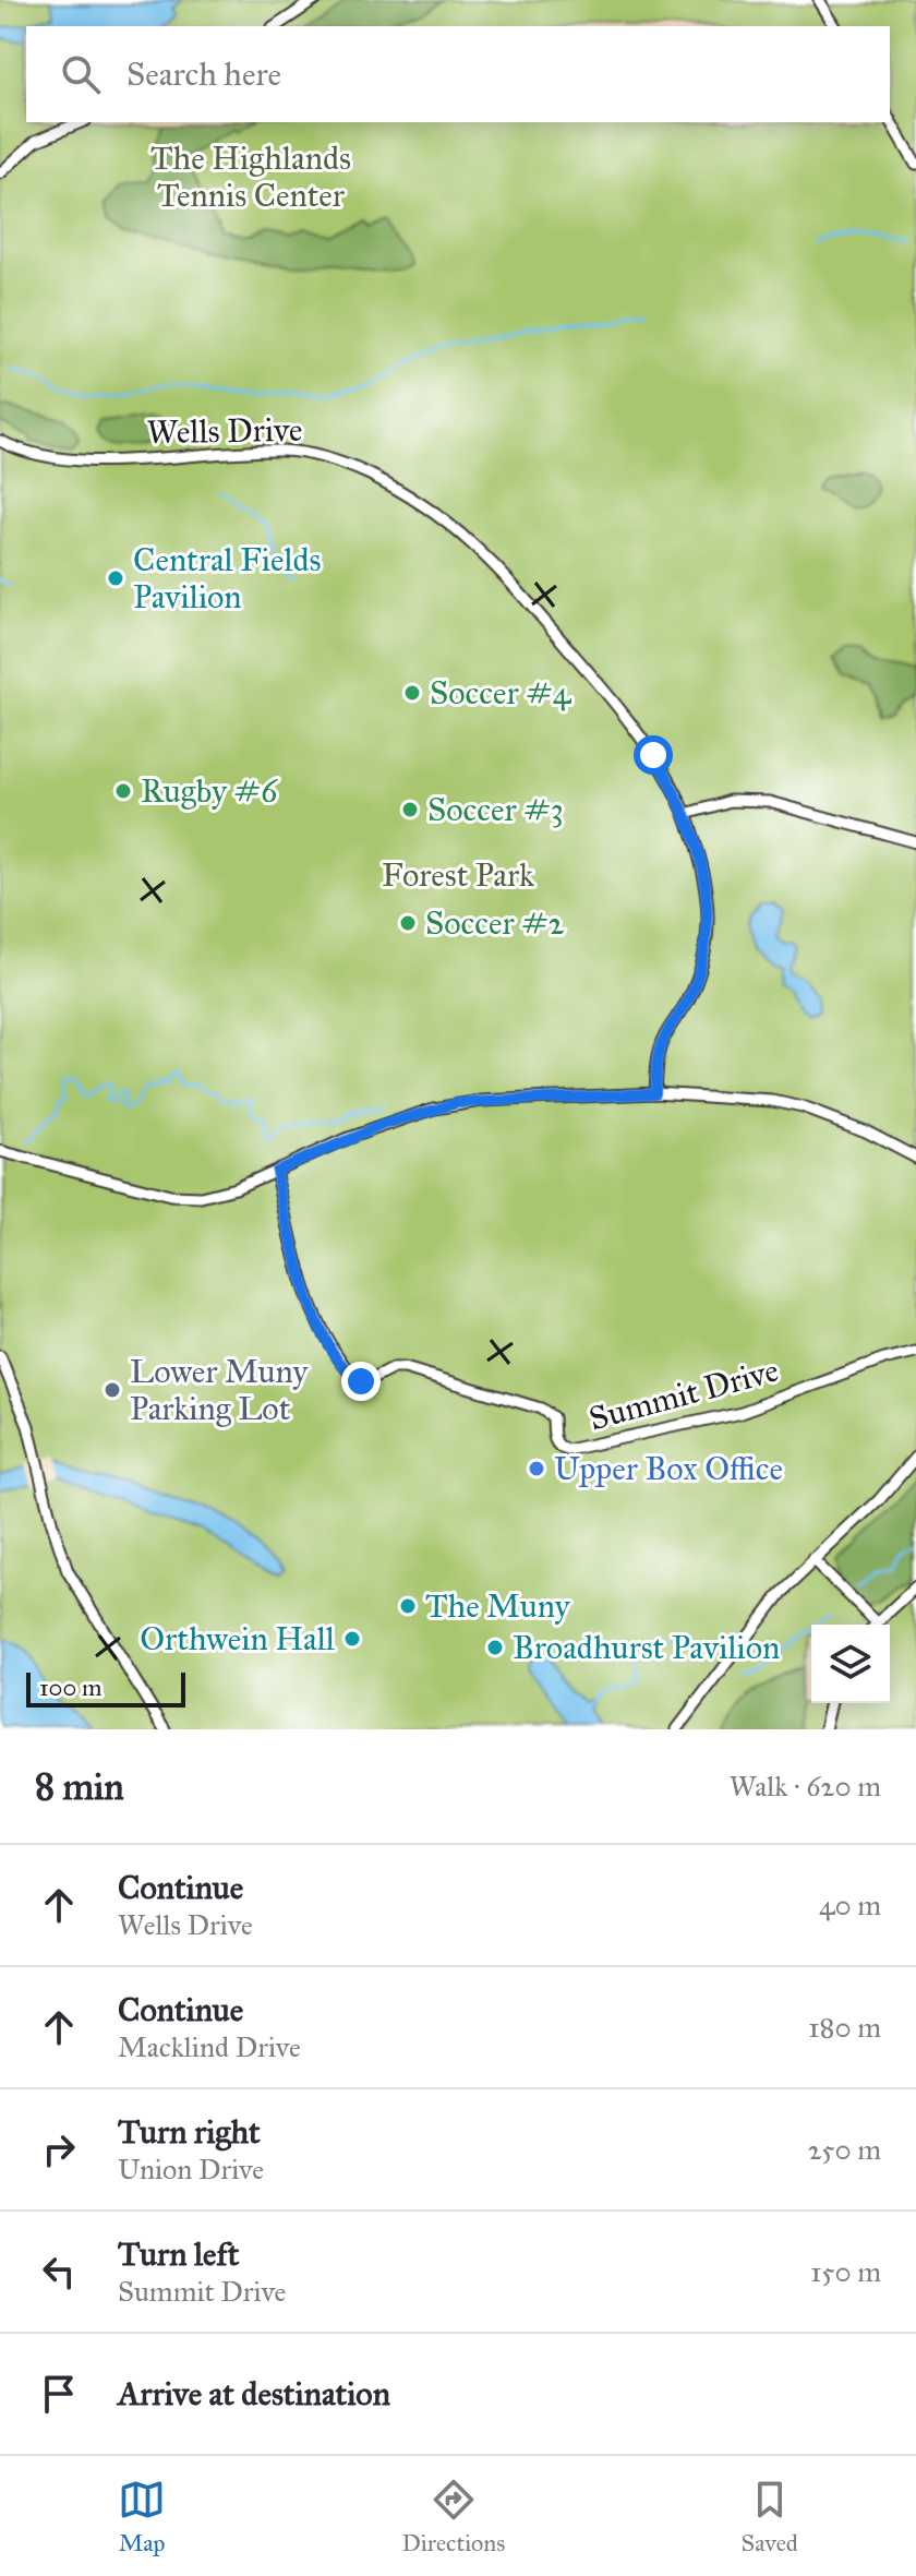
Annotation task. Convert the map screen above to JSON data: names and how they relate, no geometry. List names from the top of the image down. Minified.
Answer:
{"streets":{"street":["Wells Drive","Summit Drive"]},"parks":["The Highlands Tennis Center","Forest Park"],"places":["Central Fields Pavilion","Soccer #4","Rugby #6","Soccer #3","Soccer #2","Lower Muny Parking Lot","Upper Box Office","The Muny","Orthwein Hall","Broadhurst Pavilion"],"scale_bar":"100 m","page":{"search":"Search here","scale":"100 m","heading":["8 min","Walk · 620 m"],"list":[["Continue","Wells Drive","40 m"],["Continue","Macklind Drive","180 m"],["Turn right","Union Drive","250 m"],["Turn left","Summit Drive","150 m"],"Arrive at destination"],"nav":["Map","Directions","Saved"]}}
